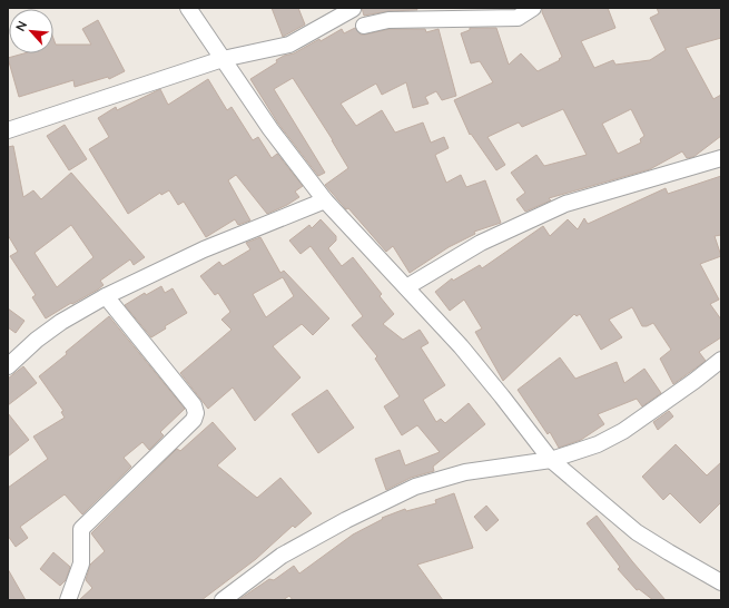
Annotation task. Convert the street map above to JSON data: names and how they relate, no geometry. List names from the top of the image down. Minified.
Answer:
{"north":"top left"}
